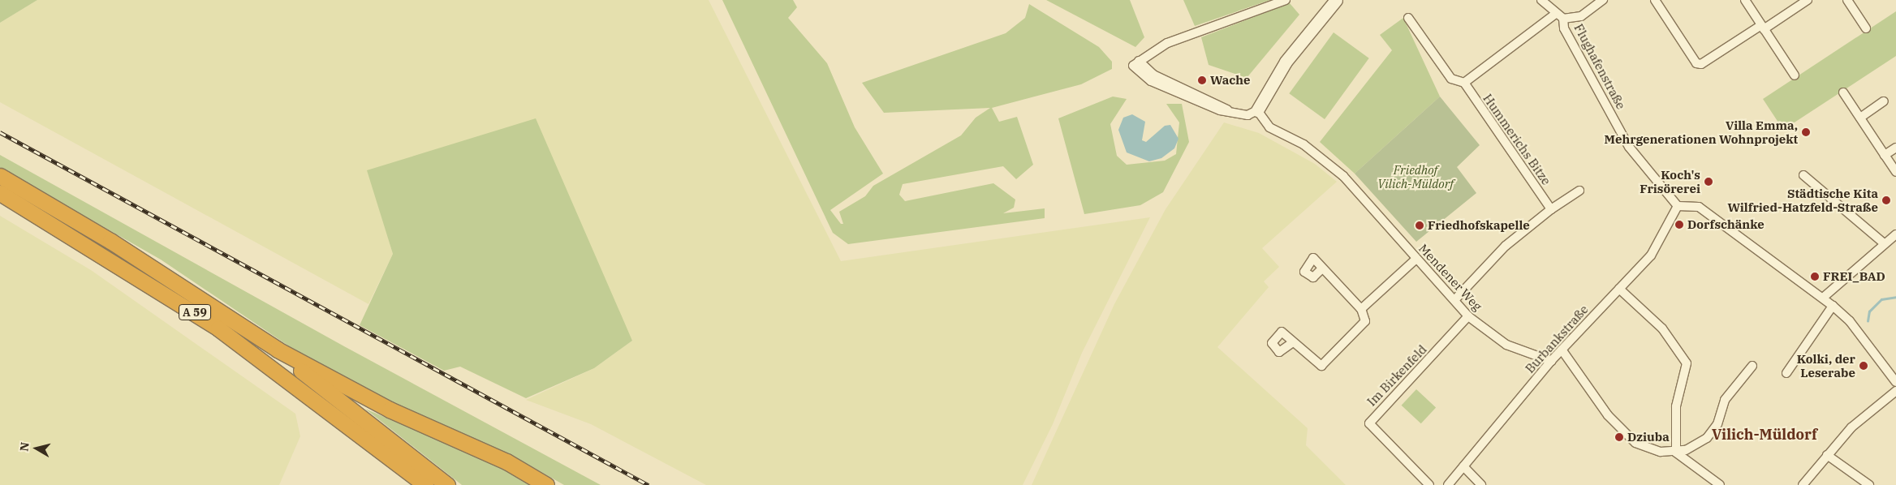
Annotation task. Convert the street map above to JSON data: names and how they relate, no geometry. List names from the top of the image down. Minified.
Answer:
{"streets":{"highway":["A 59"],"street":["Flughafenstraße","Hummerichs Bitze","Mendener Weg","Burbankstraße","Im Birkenfeld"]},"crossings":[["Flughafenstraße","Burbankstraße"],["Mendener Weg","Burbankstraße"],["Mendener Weg","Im Birkenfeld"]],"districts":["Vilich-Müldorf"],"parks":["Friedhof Vilich-Müldorf"],"places":["Wache","Villa Emma, Mehrgenerationen Wohnprojekt","Koch's Frisörerei","Städtische Kita Wilfried-Hatzfeld-Straße","Dorfschänke","Friedhofskapelle","FREI_BAD","Kolki, der Leserabe","Dziuba"],"north":"left"}
